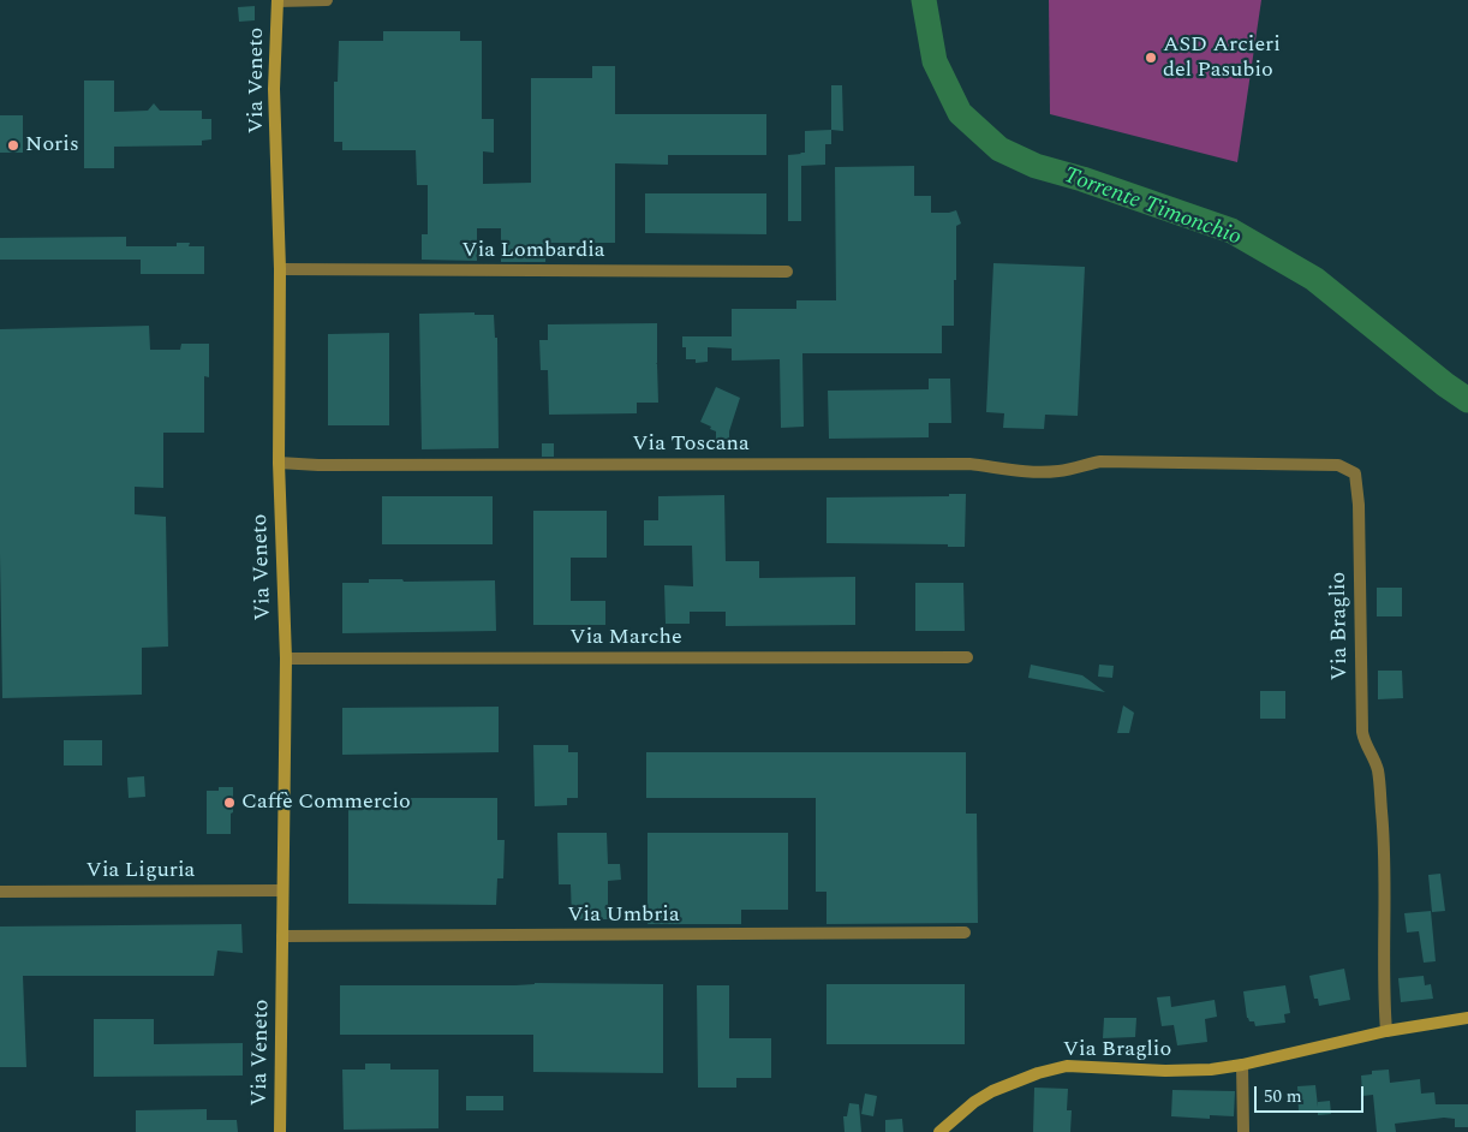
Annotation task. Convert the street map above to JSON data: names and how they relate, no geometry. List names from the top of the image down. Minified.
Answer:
{"streets":{"main road":["Via Veneto","Via Braglio"],"street":["Via Lombardia","Via Toscana","Via Marche","Via Liguria","Via Umbria"]},"crossings":[["Via Veneto","Via Lombardia"],["Via Veneto","Via Toscana"],["Via Veneto","Via Marche"],["Via Veneto","Via Liguria"],["Via Veneto","Via Umbria"],["Via Toscana","Via Braglio"]],"water":["Torrente Timonchio"],"places":["ASD Arcieri del Pasubio","Noris","Caffè Commercio"],"scale_bar":"50 m"}
